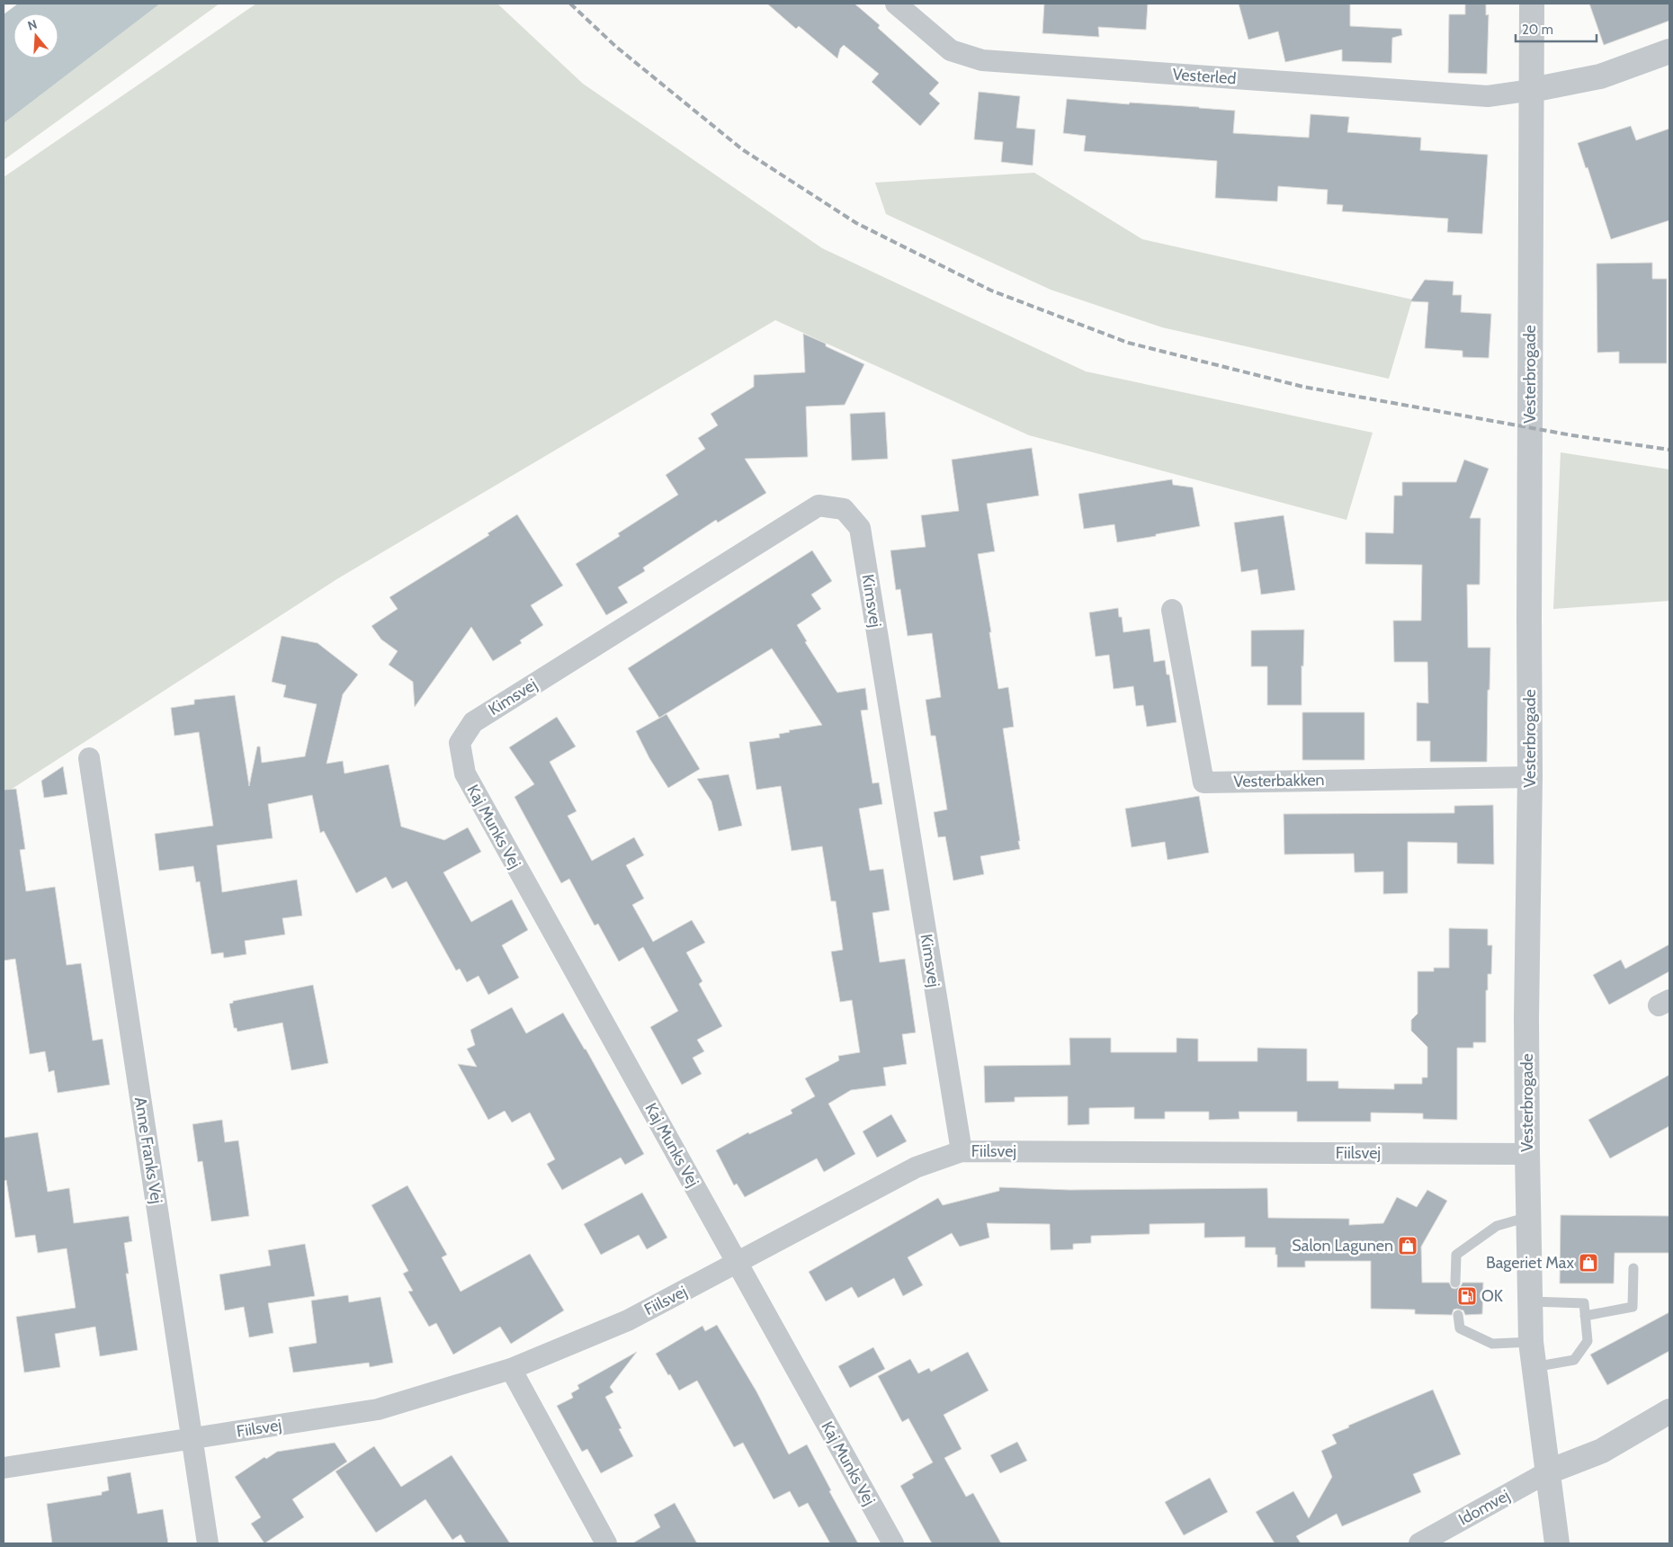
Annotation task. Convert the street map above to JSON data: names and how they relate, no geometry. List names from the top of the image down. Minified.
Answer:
{"streets":{"street":["Vesterled","Vesterbrogade","Kimsvej","Vesterbakken","Kaj Munks Vej","Anne Franks Vej","Fiilsvej","Idomvej"]},"crossings":[["Vesterled","Vesterbrogade"],["Vesterbrogade","Vesterbakken"],["Vesterbrogade","Fiilsvej"],["Vesterbrogade","Idomvej"],["Kimsvej","Kaj Munks Vej"],["Kimsvej","Fiilsvej"],["Kaj Munks Vej","Fiilsvej"],["Anne Franks Vej","Fiilsvej"]],"places":{"shop":["Salon Lagunen","Bageriet Max"],"fuel station":["OK"]},"scale_bar":"20 m","north":"top"}
